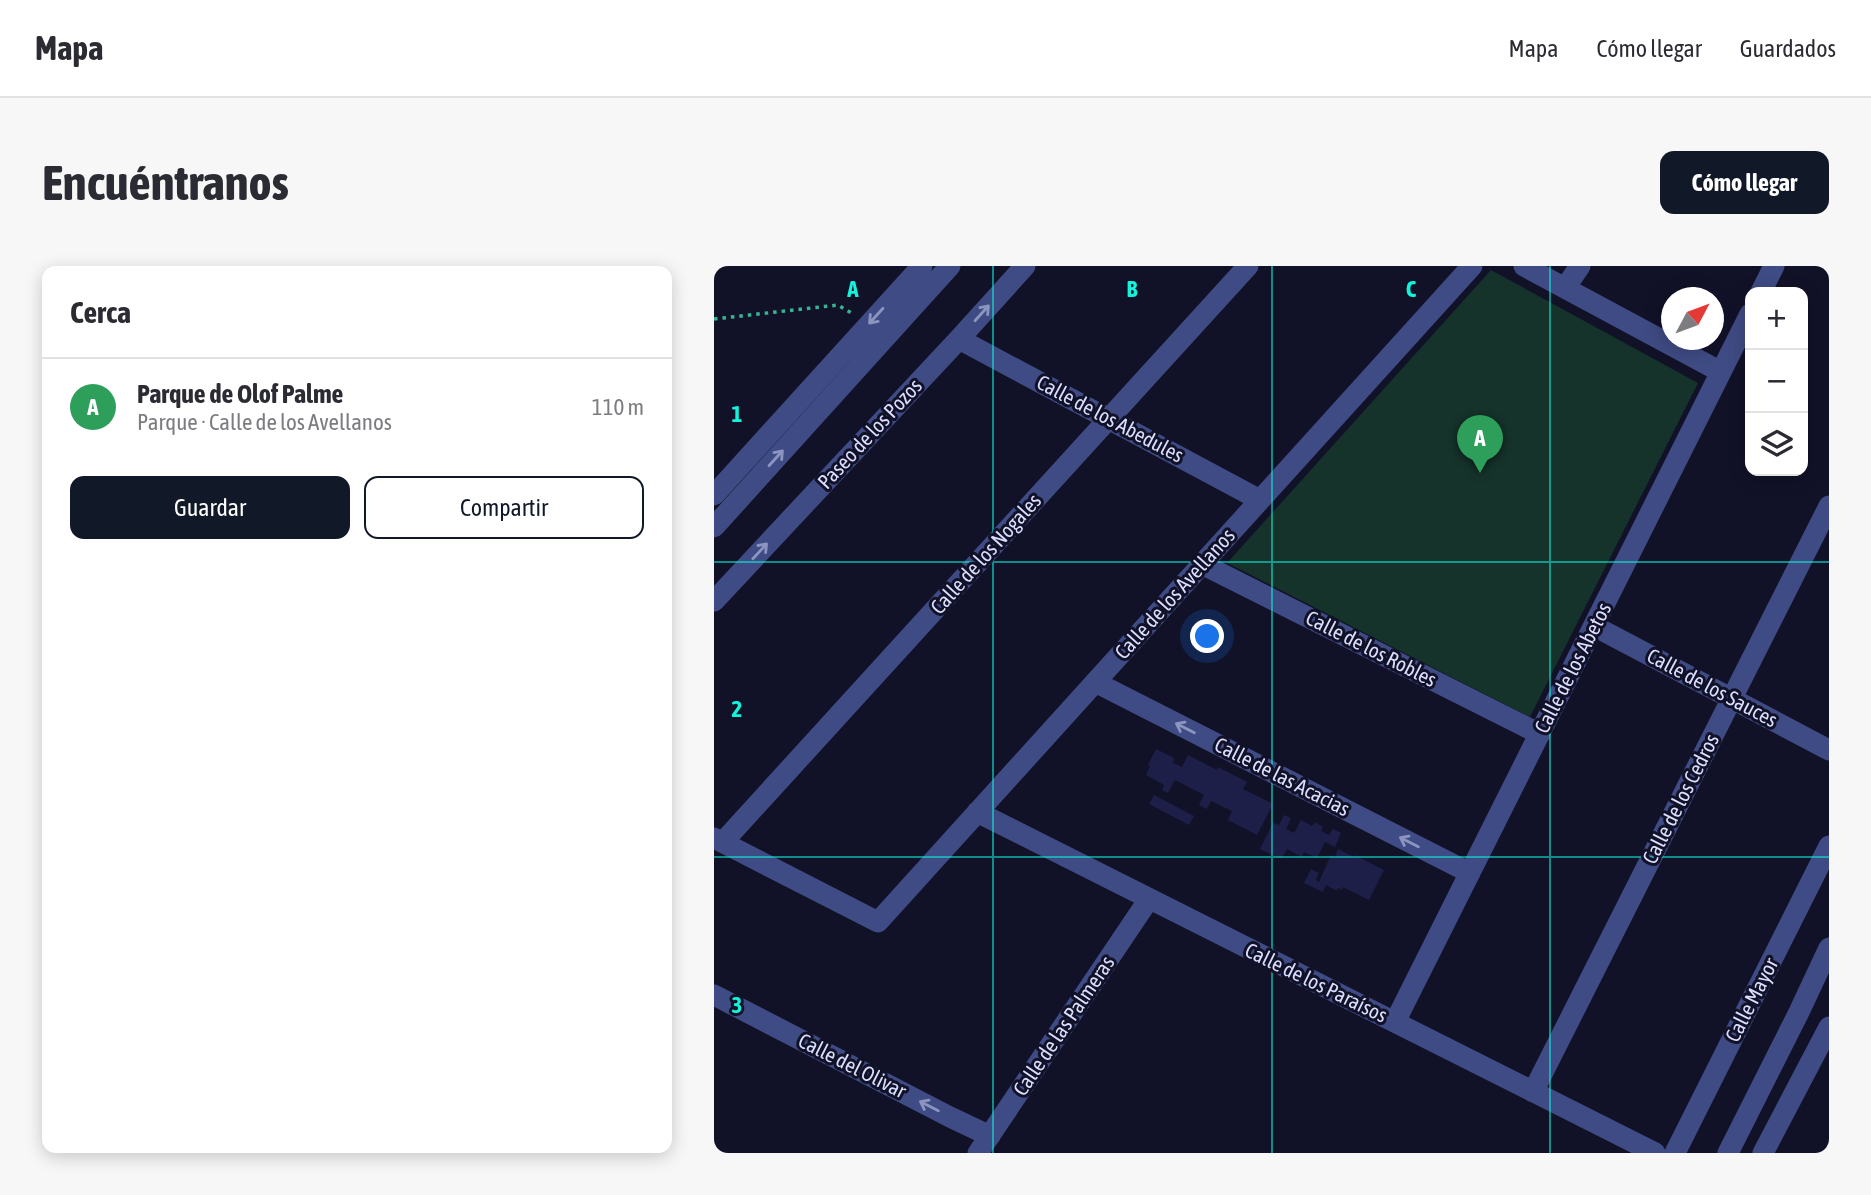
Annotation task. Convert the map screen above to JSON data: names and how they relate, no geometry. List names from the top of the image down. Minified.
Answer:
{"streets":{"street":["Calle de los Abedules","Paseo de los Pozos","Calle de los Nogales","Calle de los Avellanos","Calle de los Robles","Calle de los Abetos","Calle de los Sauces","Calle de las Acacias","Calle de los Cedros","Calle de los Paraísos","Calle Mayor","Calle de las Palmeras","Calle del Olivar"]},"crossings":[["Calle de los Abedules","Paseo de los Pozos"],["Calle de los Abedules","Calle de los Nogales"],["Calle de los Abedules","Calle de los Avellanos"],["Calle de los Nogales","Calle de los Avellanos"],["Calle de los Avellanos","Calle de los Robles"],["Calle de los Avellanos","Calle de las Acacias"],["Calle de los Avellanos","Calle de los Paraísos"],["Calle de los Robles","Calle de los Abetos"],["Calle de los Abetos","Calle de los Sauces"],["Calle de los Abetos","Calle de las Acacias"],["Calle de los Abetos","Calle de los Paraísos"],["Calle de los Sauces","Calle de los Cedros"],["Calle de los Cedros","Calle de los Paraísos"],["Calle de los Paraísos","Calle de las Palmeras"],["Calle de las Palmeras","Calle del Olivar"]],"one_way":["Calle de las Acacias","Calle del Olivar"],"north":"top right","page":{"header":"Mapa","nav":["Mapa","Cómo llegar","Guardados"],"buttons":["Cómo llegar",["Guardar","Compartir"]],"title":"Encuéntranos","heading":"Cerca","map_buttons":["+","−"],"list":[{"mark":"A","name":"Parque de Olof Palme","note":"Parque · Calle de los Avellanos","value":"110 m"}],"pins":"A"},"grid":{"columns":["A","B","C"],"rows":["1","2","3"]}}
